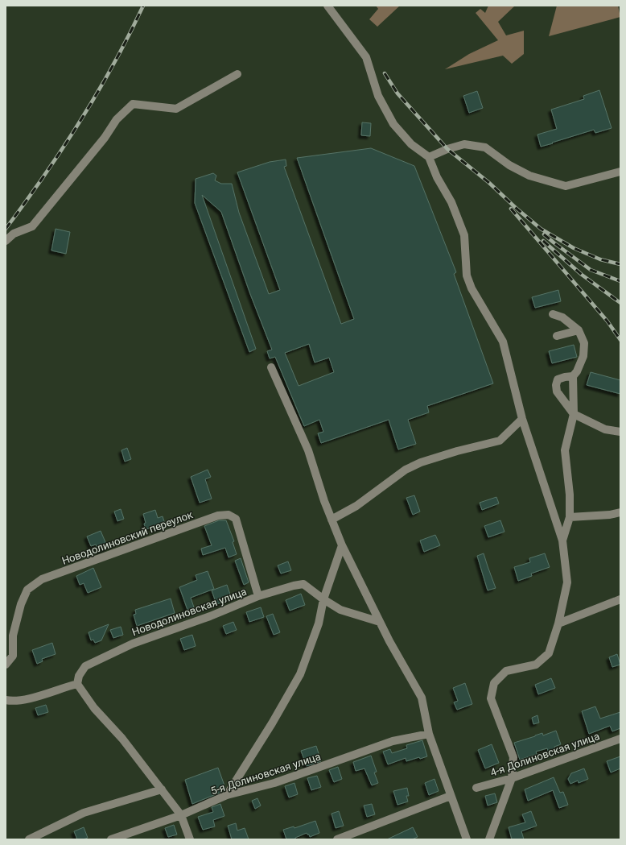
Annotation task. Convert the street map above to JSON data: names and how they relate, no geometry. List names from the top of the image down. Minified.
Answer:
{"streets":{"street":["Новодолиновский переулок","Новодолиновская улица","4-я Долиновская улица","5-я Долиновская улица"]},"crossings":[["Новодолиновский переулок","Новодолиновская улица"]]}
